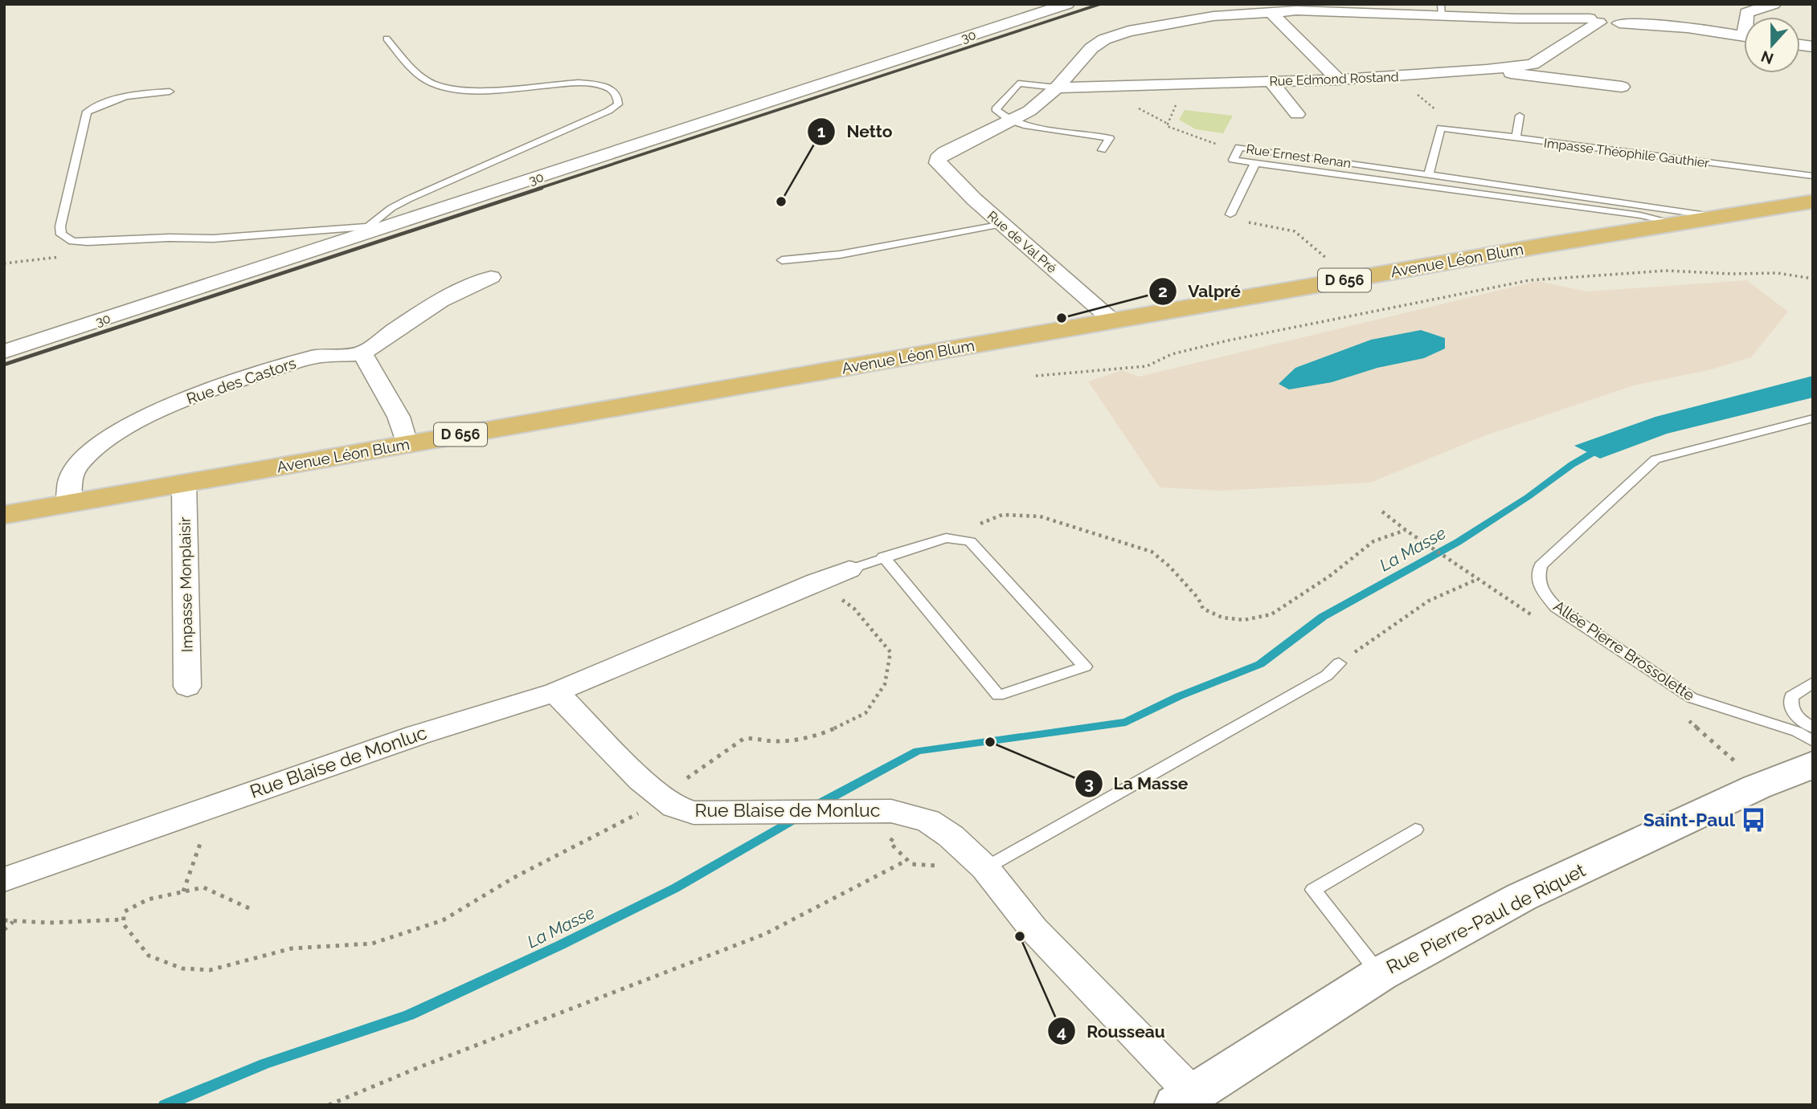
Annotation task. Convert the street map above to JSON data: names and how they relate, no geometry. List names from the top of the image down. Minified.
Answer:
{"streets":{"main road":["Avenue Léon Blum","D 656"],"street":["30","Rue Edmond Rostand","Rue de Val Pré","Rue des Castors","Impasse Monplaisir","Rue Blaise de Monluc","Rue Pierre-Paul de Riquet"],"lane":["Impasse Théophile Gauthier","Rue Ernest Renan","Allée Pierre Brossolette"]},"crossings":[["Impasse Théophile Gauthier","Rue Ernest Renan"],["Rue Ernest Renan","Avenue Léon Blum"],["Rue de Val Pré","Avenue Léon Blum"],["Avenue Léon Blum","Rue des Castors"],["Avenue Léon Blum","Impasse Monplaisir"],["Allée Pierre Brossolette","Rue Pierre-Paul de Riquet"],["Rue Blaise de Monluc","Rue Pierre-Paul de Riquet"]],"water":["La Masse"],"places":{"other":["Netto","Valpré","La Masse","Rousseau"],"bus stop":["Saint-Paul"]},"north":"bottom"}
